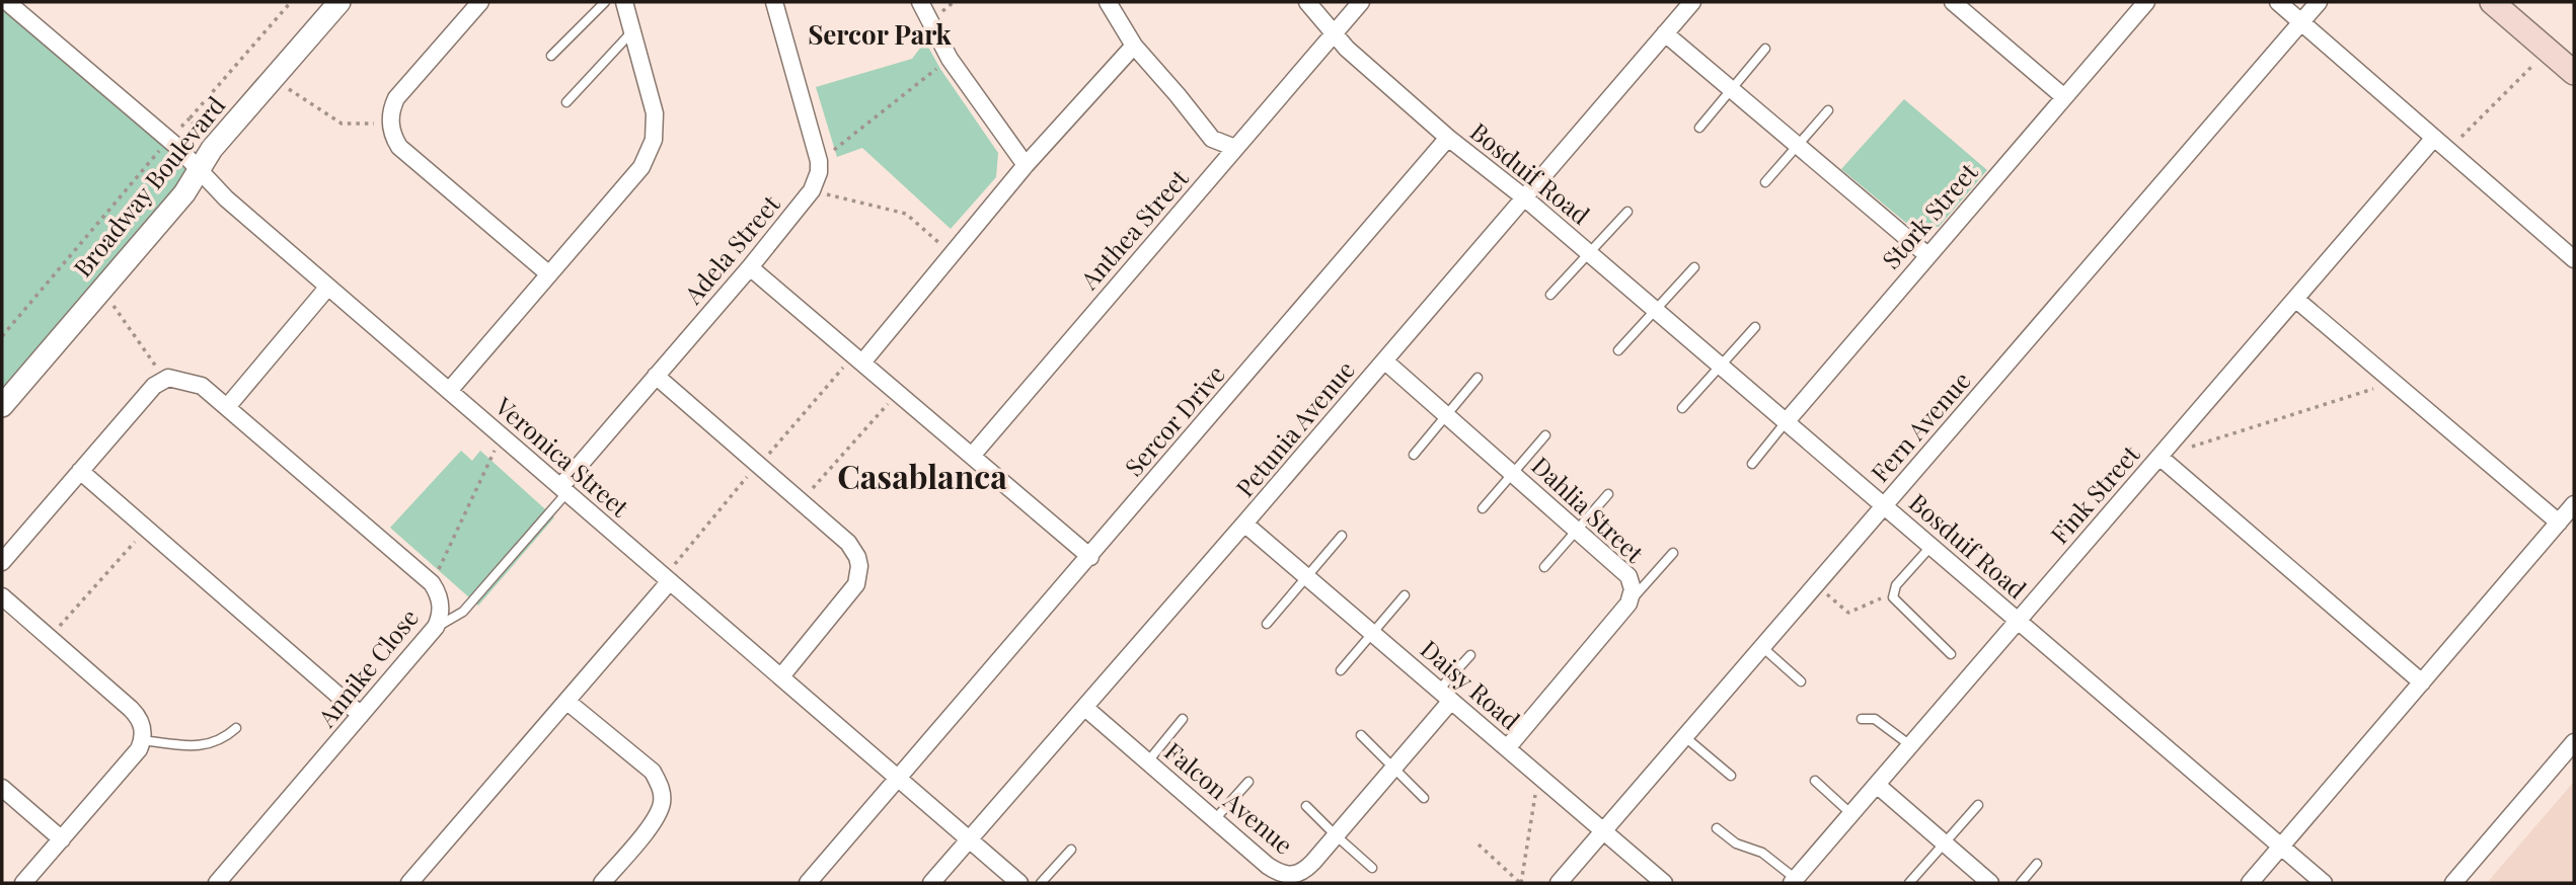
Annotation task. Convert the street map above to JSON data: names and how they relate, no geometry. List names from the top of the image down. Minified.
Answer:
{"streets":{"street":["Bosduif Road","Broadway Boulevard","Stork Street","Anthea Street","Adela Street","Sercor Drive","Fern Avenue","Petunia Avenue","Veronica Street","Fink Street","Dahlia Street","Annike Close","Daisy Road","Falcon Avenue"]},"crossings":[["Bosduif Road","Stork Street"],["Bosduif Road","Sercor Drive"],["Bosduif Road","Fern Avenue"],["Bosduif Road","Petunia Avenue"],["Bosduif Road","Fink Street"],["Broadway Boulevard","Veronica Street"],["Adela Street","Veronica Street"],["Sercor Drive","Veronica Street"],["Fern Avenue","Daisy Road"],["Petunia Avenue","Dahlia Street"],["Petunia Avenue","Daisy Road"],["Petunia Avenue","Falcon Avenue"],["Dahlia Street","Daisy Road"],["Daisy Road","Falcon Avenue"]],"districts":["Sercor Park","Casablanca"]}
